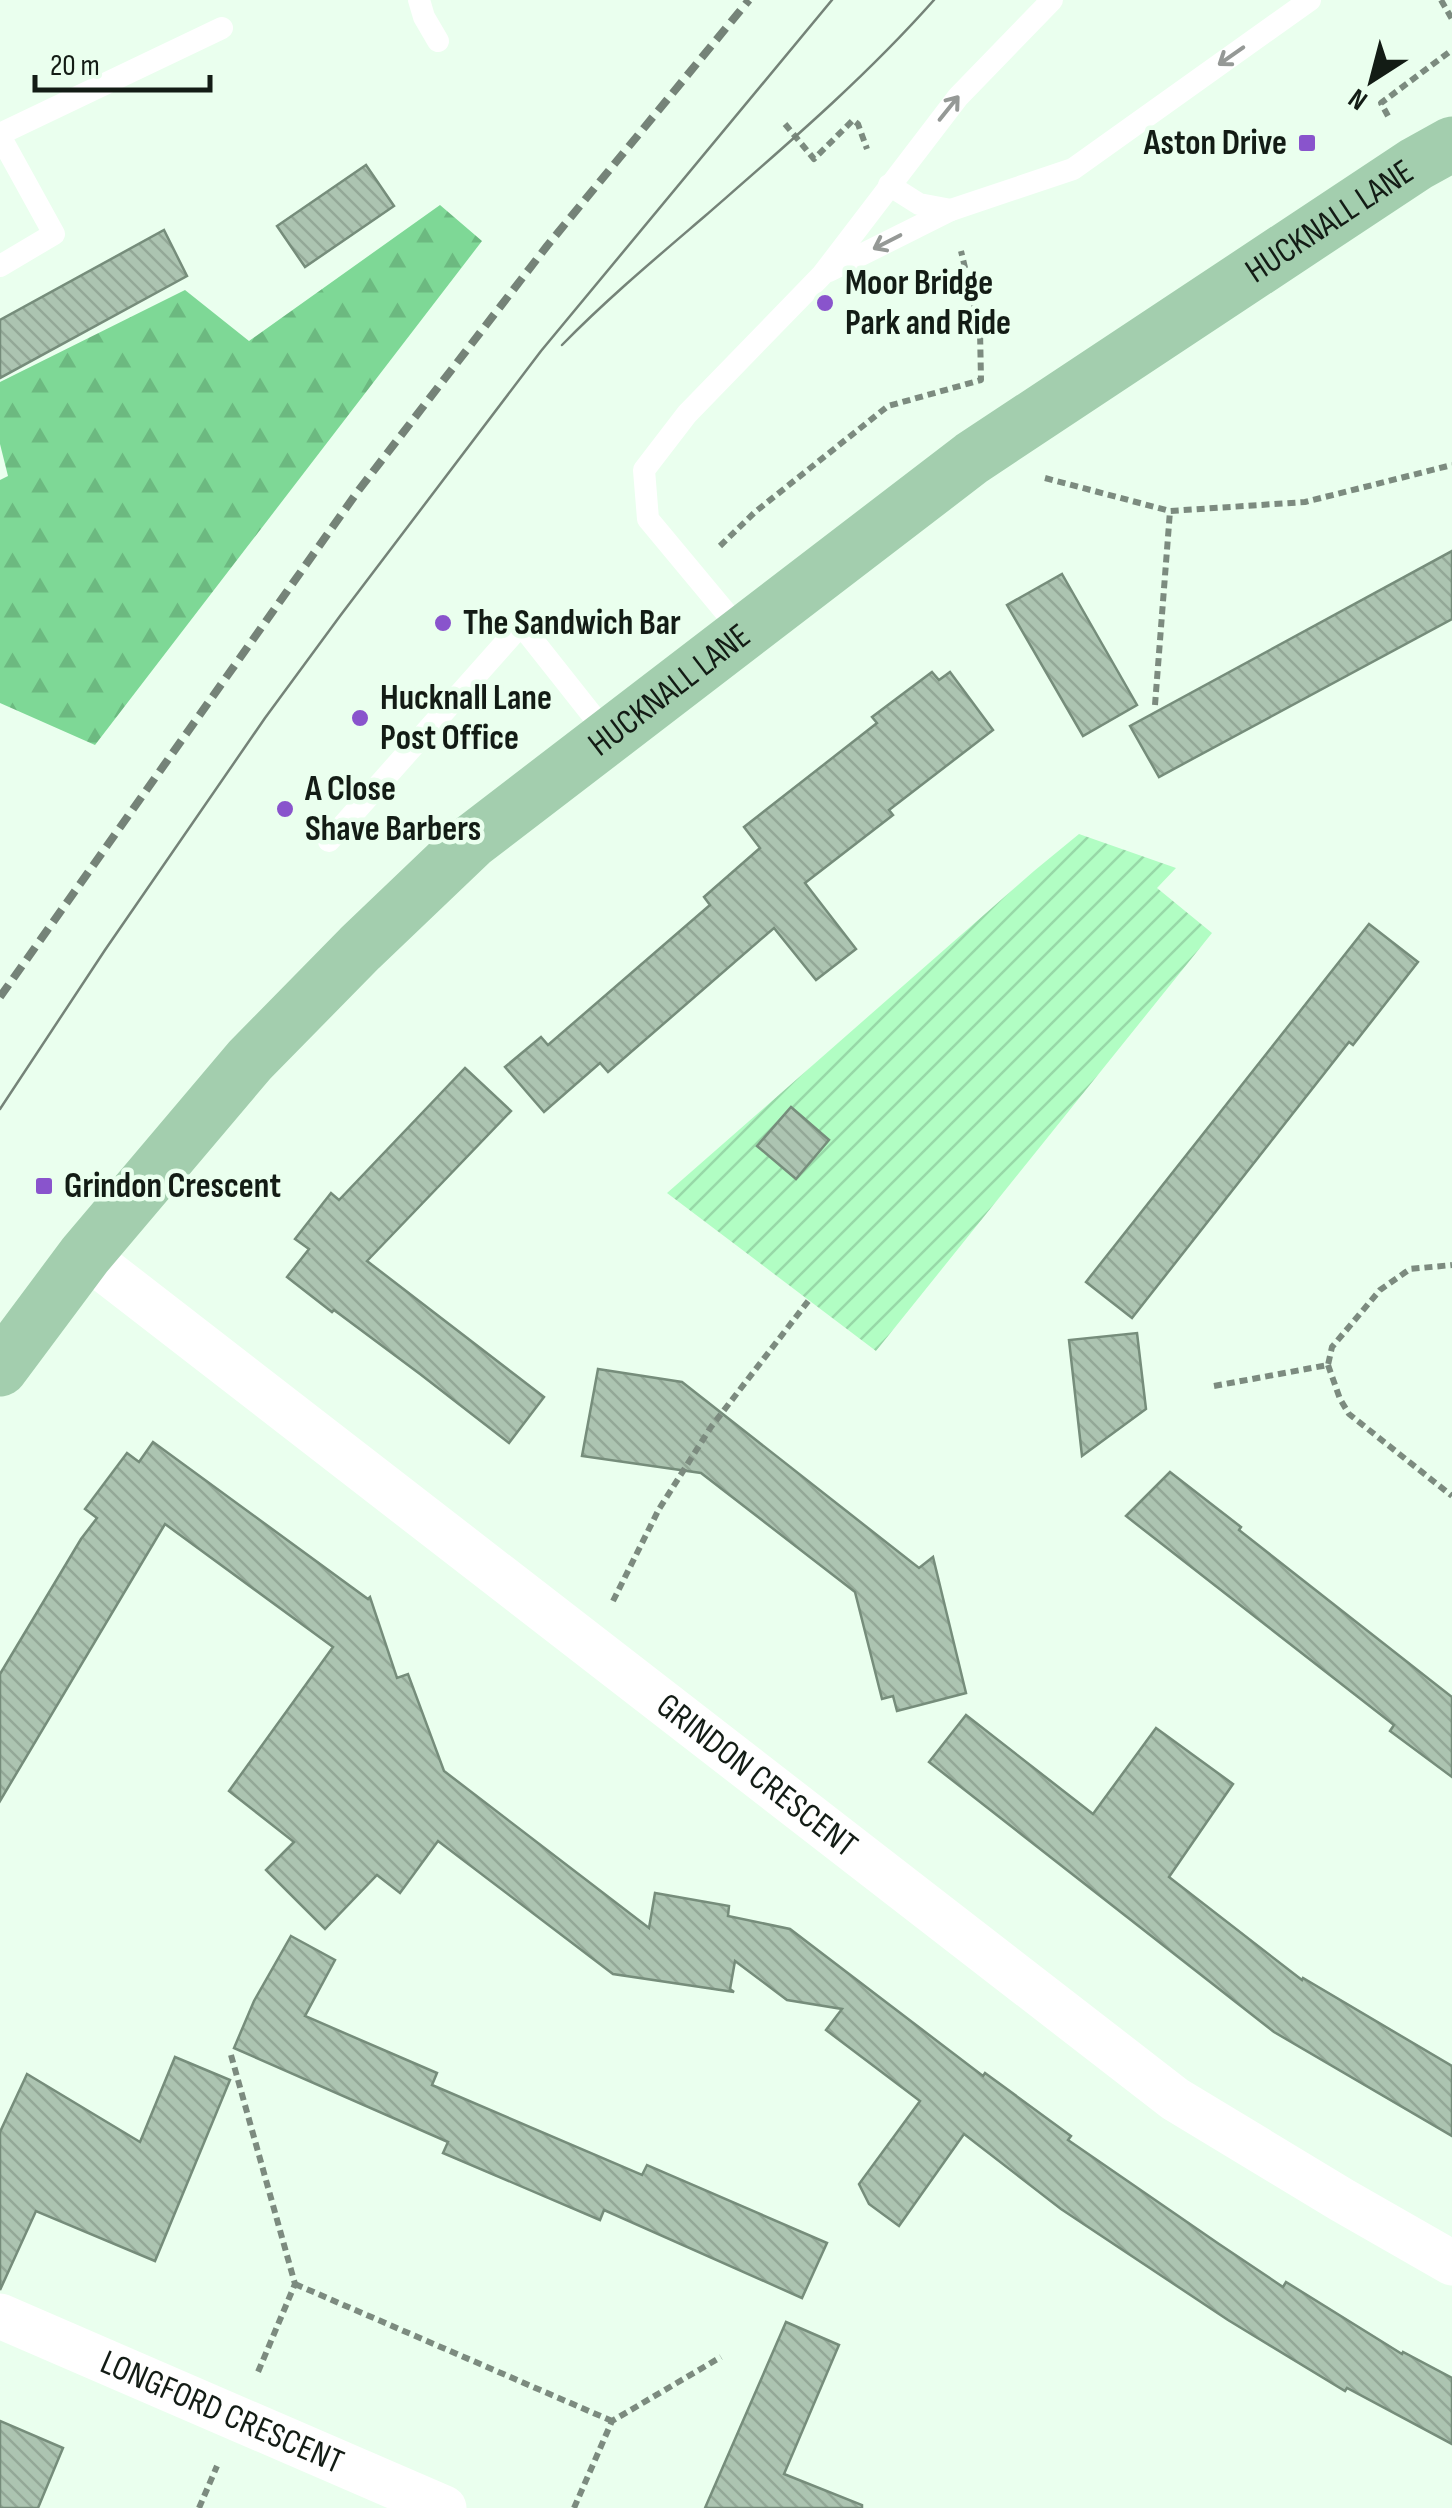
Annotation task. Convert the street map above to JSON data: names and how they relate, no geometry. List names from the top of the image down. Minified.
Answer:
{"streets":{"main road":["HUCKNALL LANE"],"street":["GRINDON CRESCENT","LONGFORD CRESCENT"]},"crossings":[["HUCKNALL LANE","GRINDON CRESCENT"]],"places":{"transit":["Aston Drive","Grindon Crescent"],"other":["Moor Bridge Park and Ride","The Sandwich Bar","Hucknall Lane Post Office","A Close Shave Barbers"]},"scale_bar":"20 m","north":"bottom left"}
